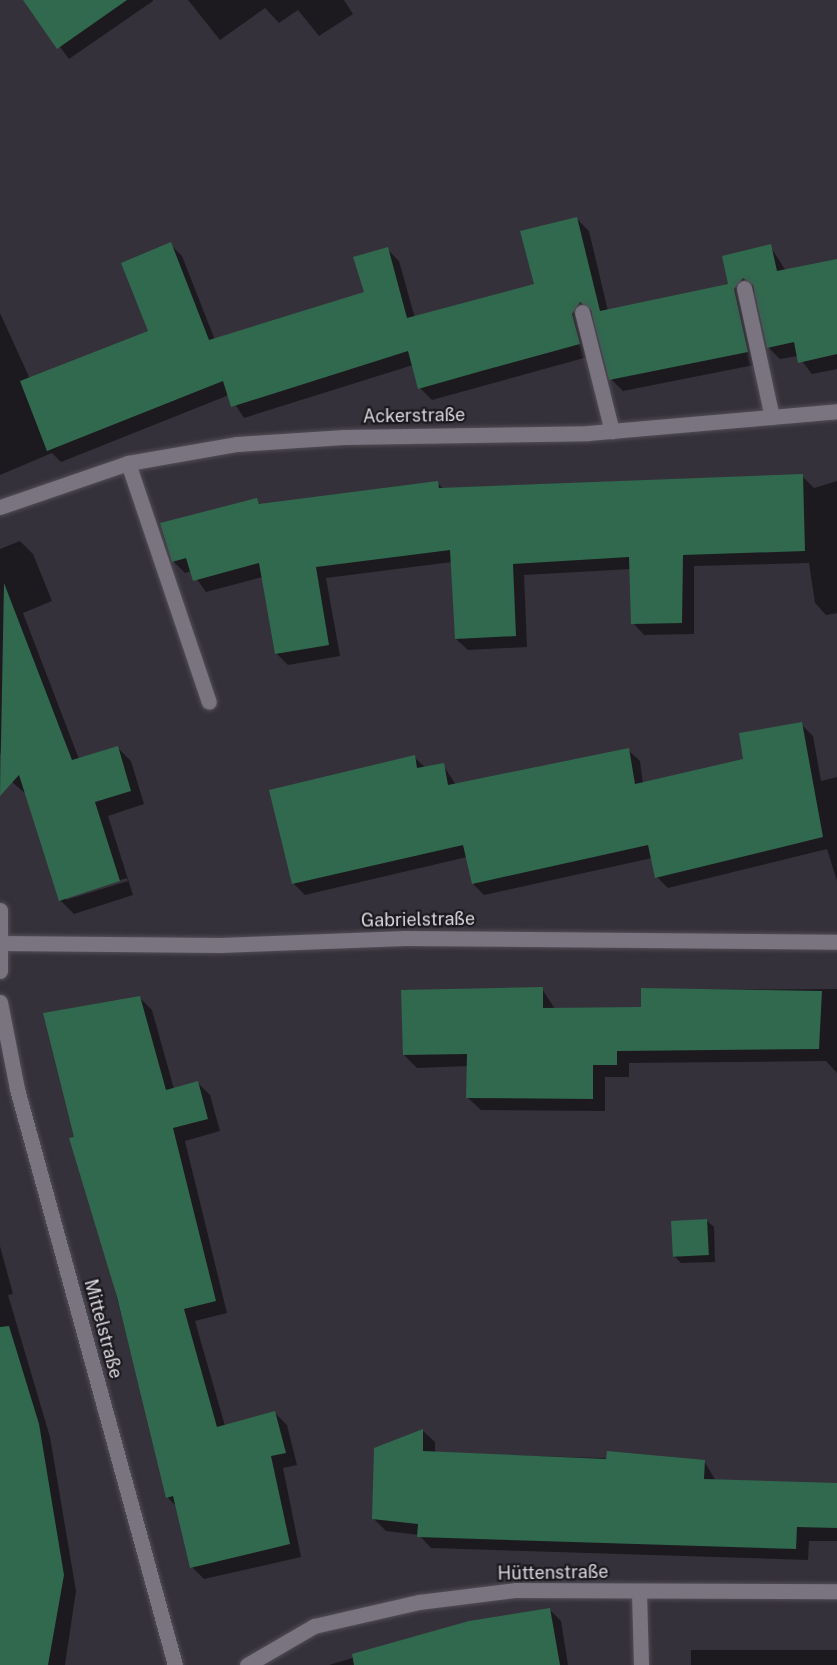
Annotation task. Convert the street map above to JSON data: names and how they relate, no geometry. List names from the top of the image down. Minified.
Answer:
{"streets":{"street":["Ackerstraße","Gabrielstraße","Mittelstraße","Hüttenstraße"]}}
